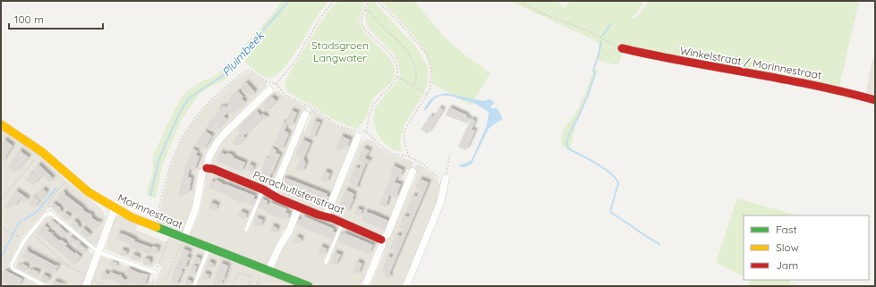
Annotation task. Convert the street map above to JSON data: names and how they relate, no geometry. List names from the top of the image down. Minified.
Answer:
{"streets":{"street":["Winkelstraat / Morinnestraat","Parachutistenstraat","Morinnestraat"]},"water":["Pluimbeek"],"parks":["Stadsgroen Langwater"],"legend":["Fast","Slow","Jam"],"scale_bar":"100 m"}
